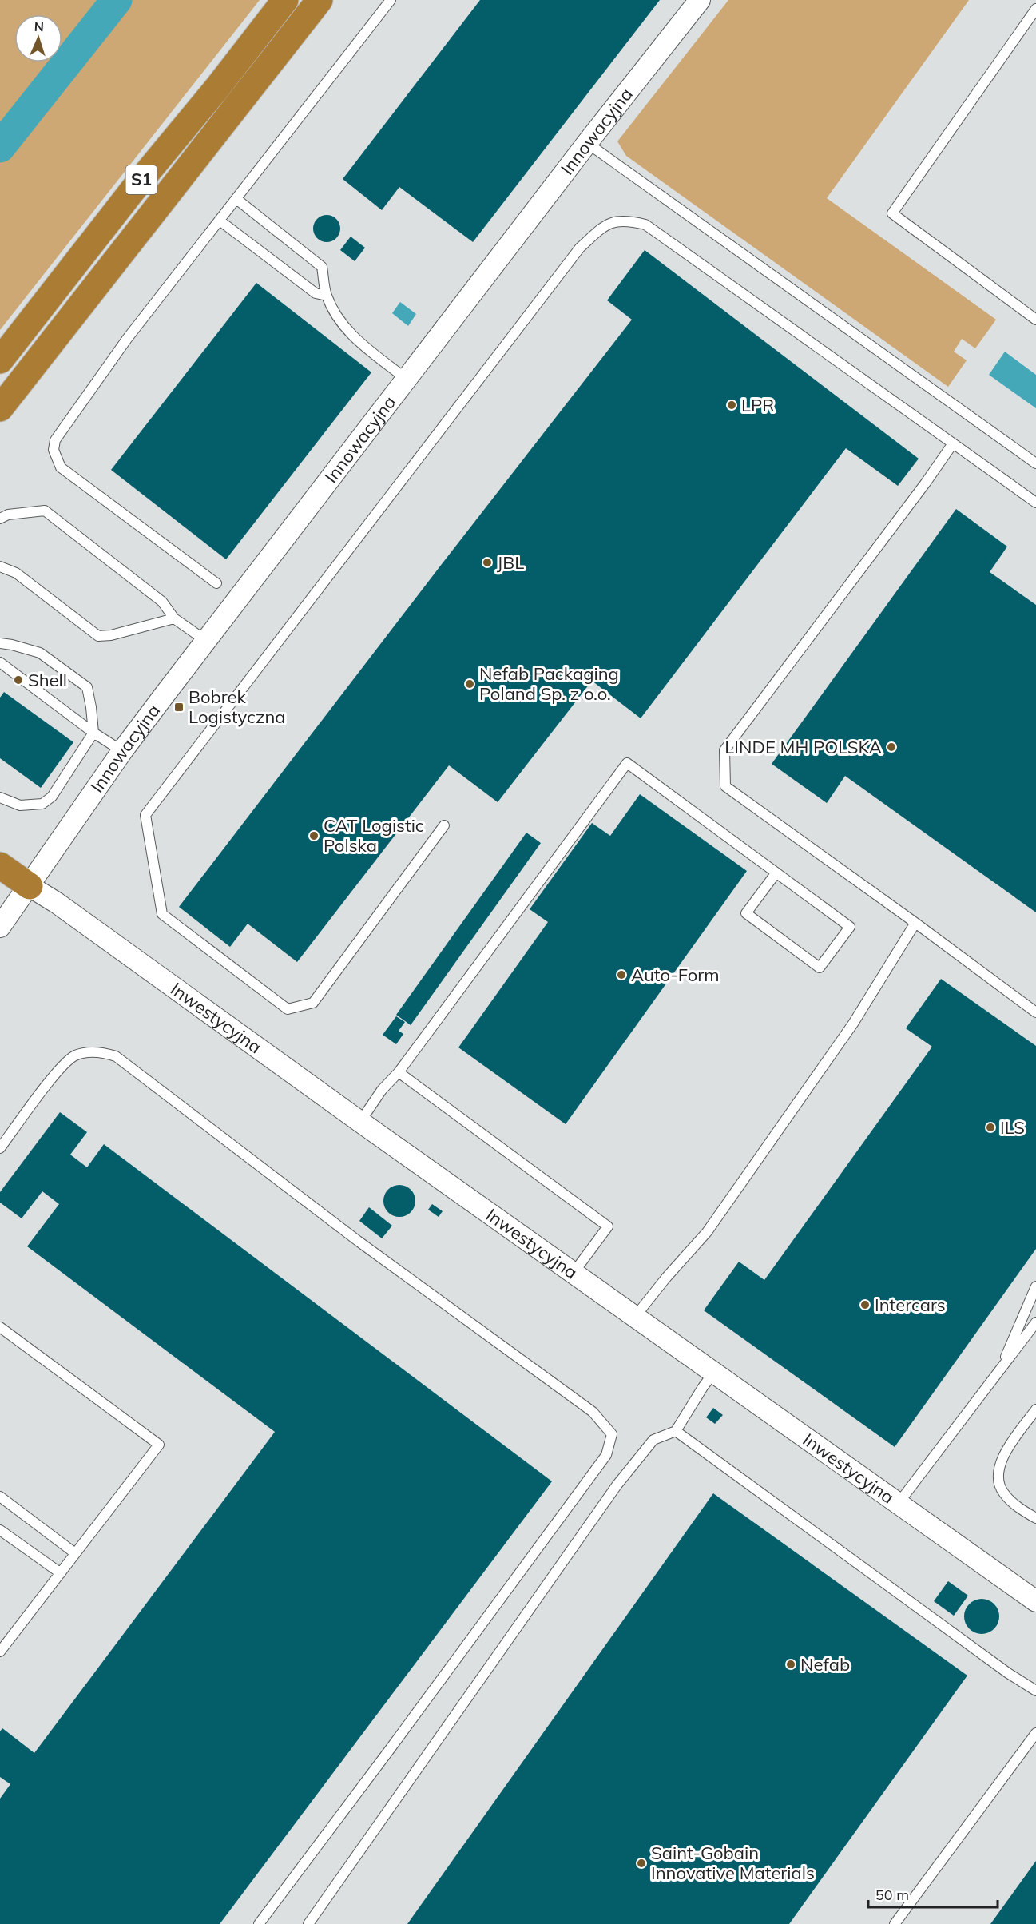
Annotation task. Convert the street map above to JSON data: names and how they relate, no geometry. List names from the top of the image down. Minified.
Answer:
{"streets":{"highway":["S1"],"street":["Innowacyjna","Inwestycyjna"]},"crossings":[["Innowacyjna","Inwestycyjna"]],"places":{"other":["LPR","JBL","Shell","Nefab Packaging Poland Sp. z o.o.","LINDE MH POLSKA","CAT Logistic Polska","Auto-Form","ILS","Intercars","Nefab","Saint-Gobain Innovative Materials"],"transit":["Bobrek Logistyczna"]},"scale_bar":"50 m","north":"top"}
